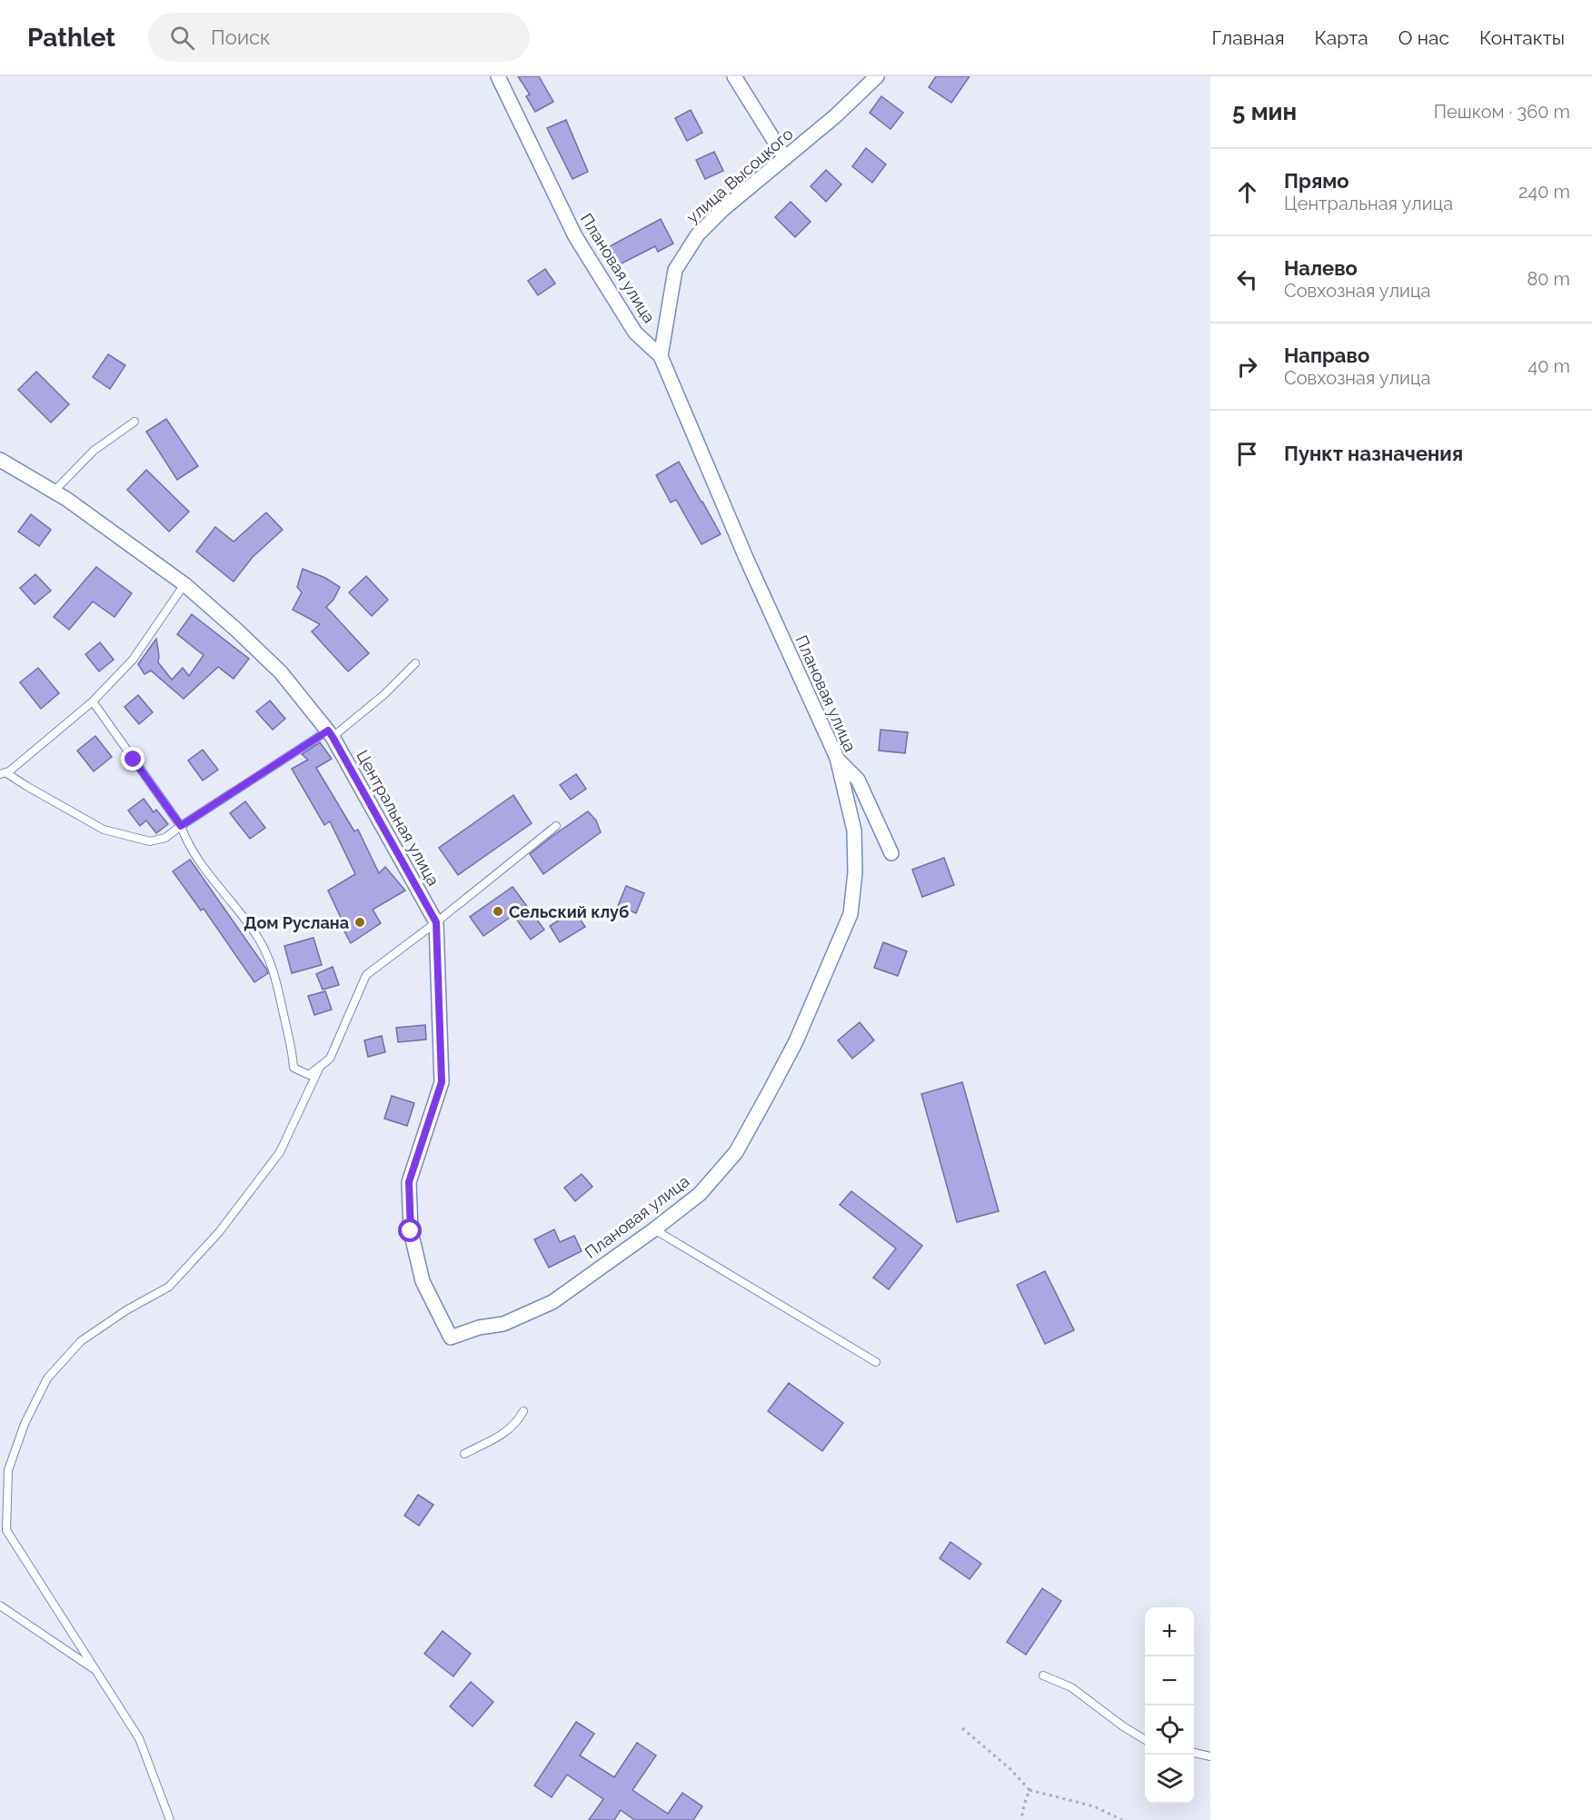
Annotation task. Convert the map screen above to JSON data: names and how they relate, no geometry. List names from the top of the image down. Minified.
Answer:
{"streets":{"street":["улица Высоцкого","Плановая улица","Центральная улица"]},"crossings":[["улица Высоцкого","Плановая улица"],["Плановая улица","Центральная улица"]],"places":["Сельский клуб","Дом Руслана"],"page":{"header":"Pathlet","search":"Поиск","nav":["Главная","Карта","О нас","Контакты"],"heading":["5 мин","Пешком · 360 m"],"list":[["Прямо","Центральная улица","240 m"],["Налево","Совхозная улица","80 m"],["Направо","Совхозная улица","40 m"],"Пункт назначения"],"map_buttons":["+","−"]}}
